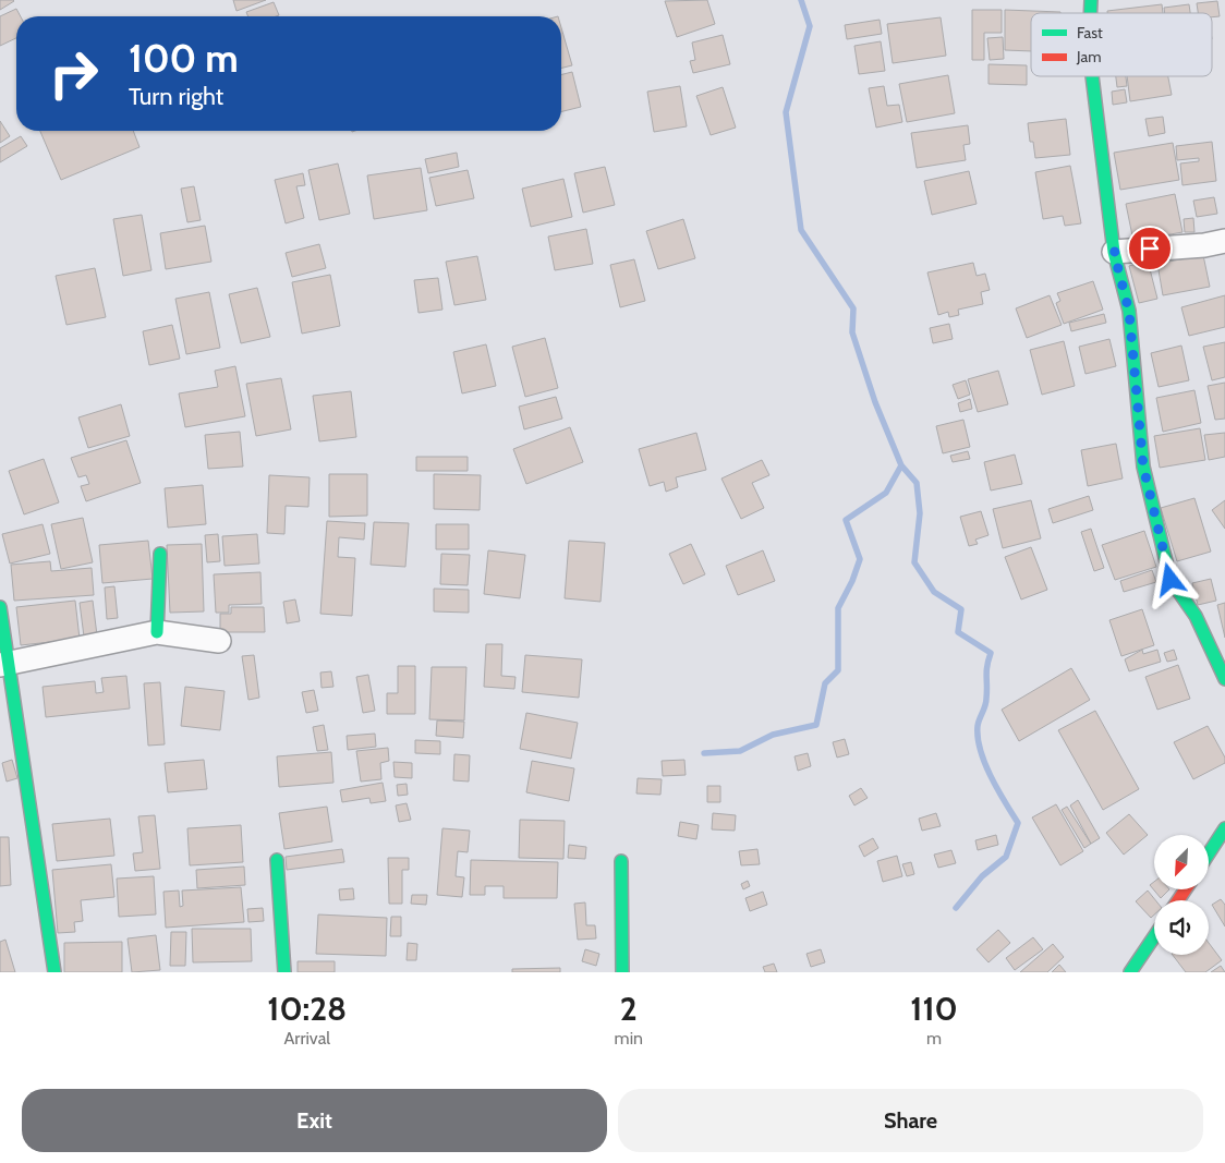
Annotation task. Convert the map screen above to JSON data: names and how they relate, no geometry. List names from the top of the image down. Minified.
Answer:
{"legend":["Fast","Jam"],"north":"bottom left","page":{"turn":["100 m","Turn right"],"eta":["10:28","Arrival","2","min","110","m"],"buttons":["Exit","Share"]}}
